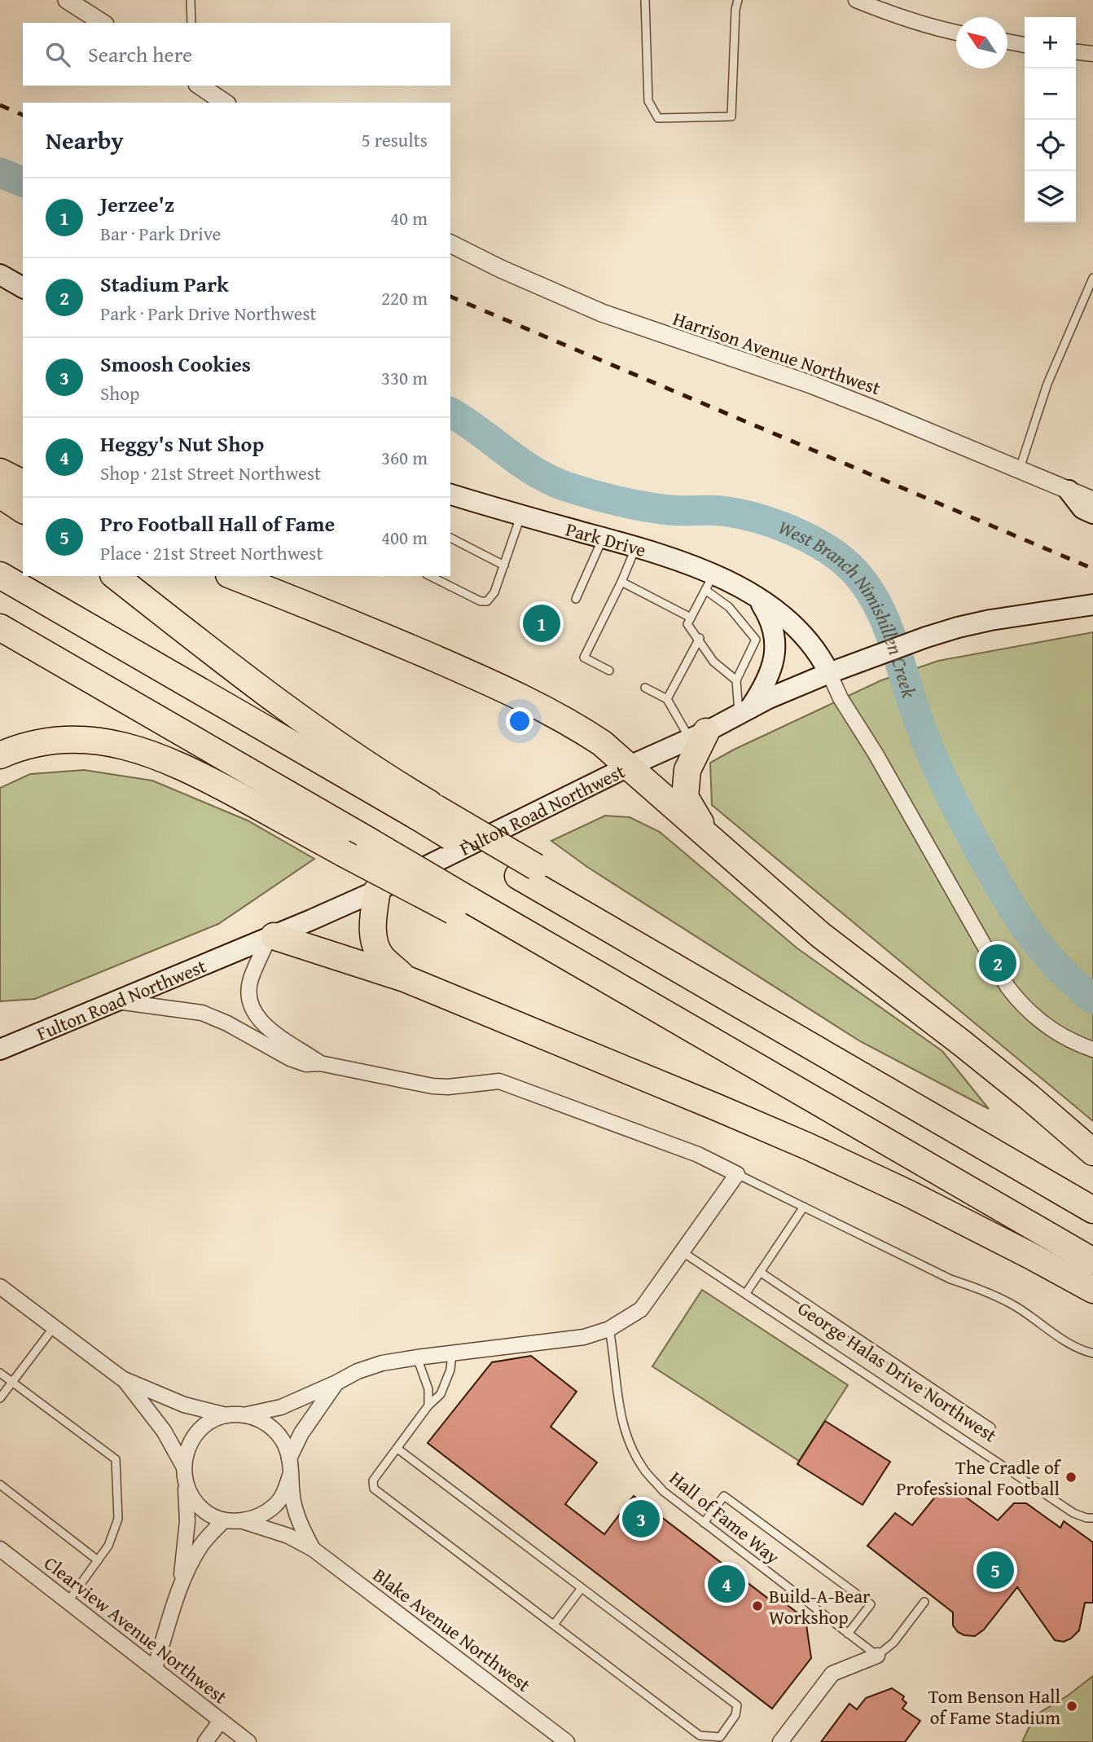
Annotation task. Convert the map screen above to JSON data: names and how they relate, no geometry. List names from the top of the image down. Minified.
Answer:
{"streets":{"main road":["Park Drive","Fulton Road Northwest"],"street":["Harrison Avenue Northwest","Clearview Avenue Northwest","Blake Avenue Northwest"],"lane":["George Halas Drive Northwest","Hall of Fame Way"]},"crossings":[["Park Drive","Fulton Road Northwest"]],"water":["West Branch Nimishillen Creek"],"places":["The Cradle of Professional Football","Build-A-Bear Workshop","Tom Benson Hall of Fame Stadium"],"north":"top left","page":{"map_buttons":["+","−"],"search":"Search here","heading":["Nearby","5 results"],"list":[{"mark":"1","name":"Jerzee'z","note":"Bar · Park Drive","value":"40 m"},{"mark":"2","name":"Stadium Park","note":"Park · Park Drive Northwest","value":"220 m"},{"mark":"3","name":"Smoosh Cookies","note":"Shop","value":"330 m"},{"mark":"4","name":"Heggy's Nut Shop","note":"Shop · 21st Street Northwest","value":"360 m"},{"mark":"5","name":"Pro Football Hall of Fame","note":"Place · 21st Street Northwest","value":"400 m"}],"pins":["1","2","3","5","4"]}}
